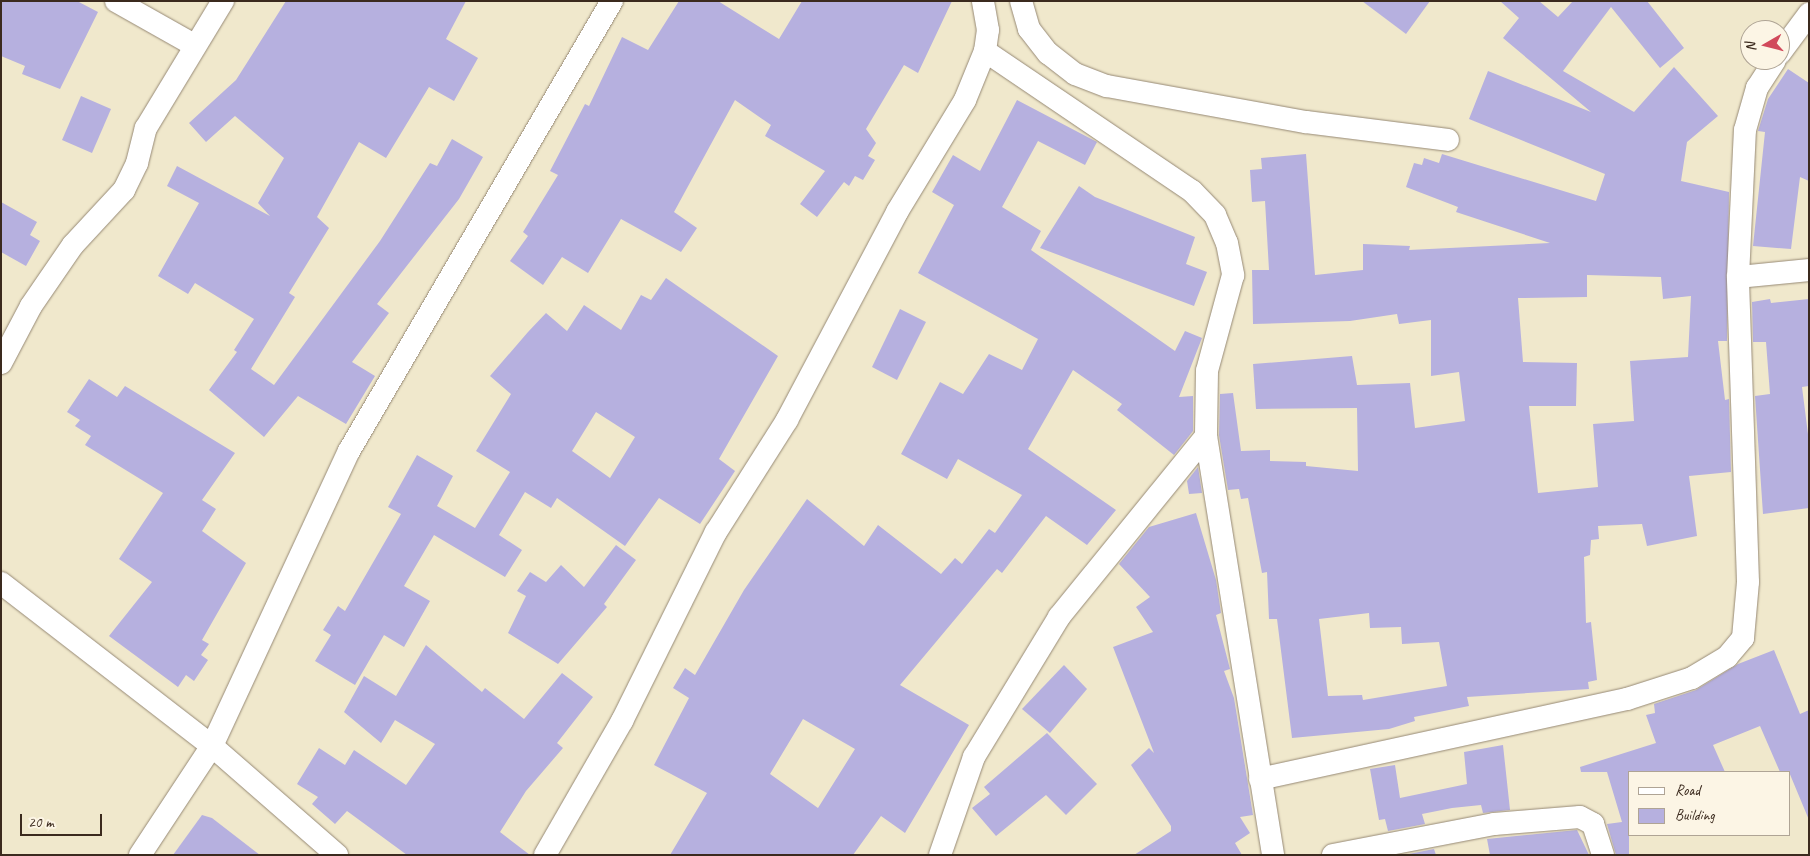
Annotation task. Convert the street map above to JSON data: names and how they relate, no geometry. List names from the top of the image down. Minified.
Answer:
{"legend":["Road","Building"],"scale_bar":"20 m","north":"left"}
